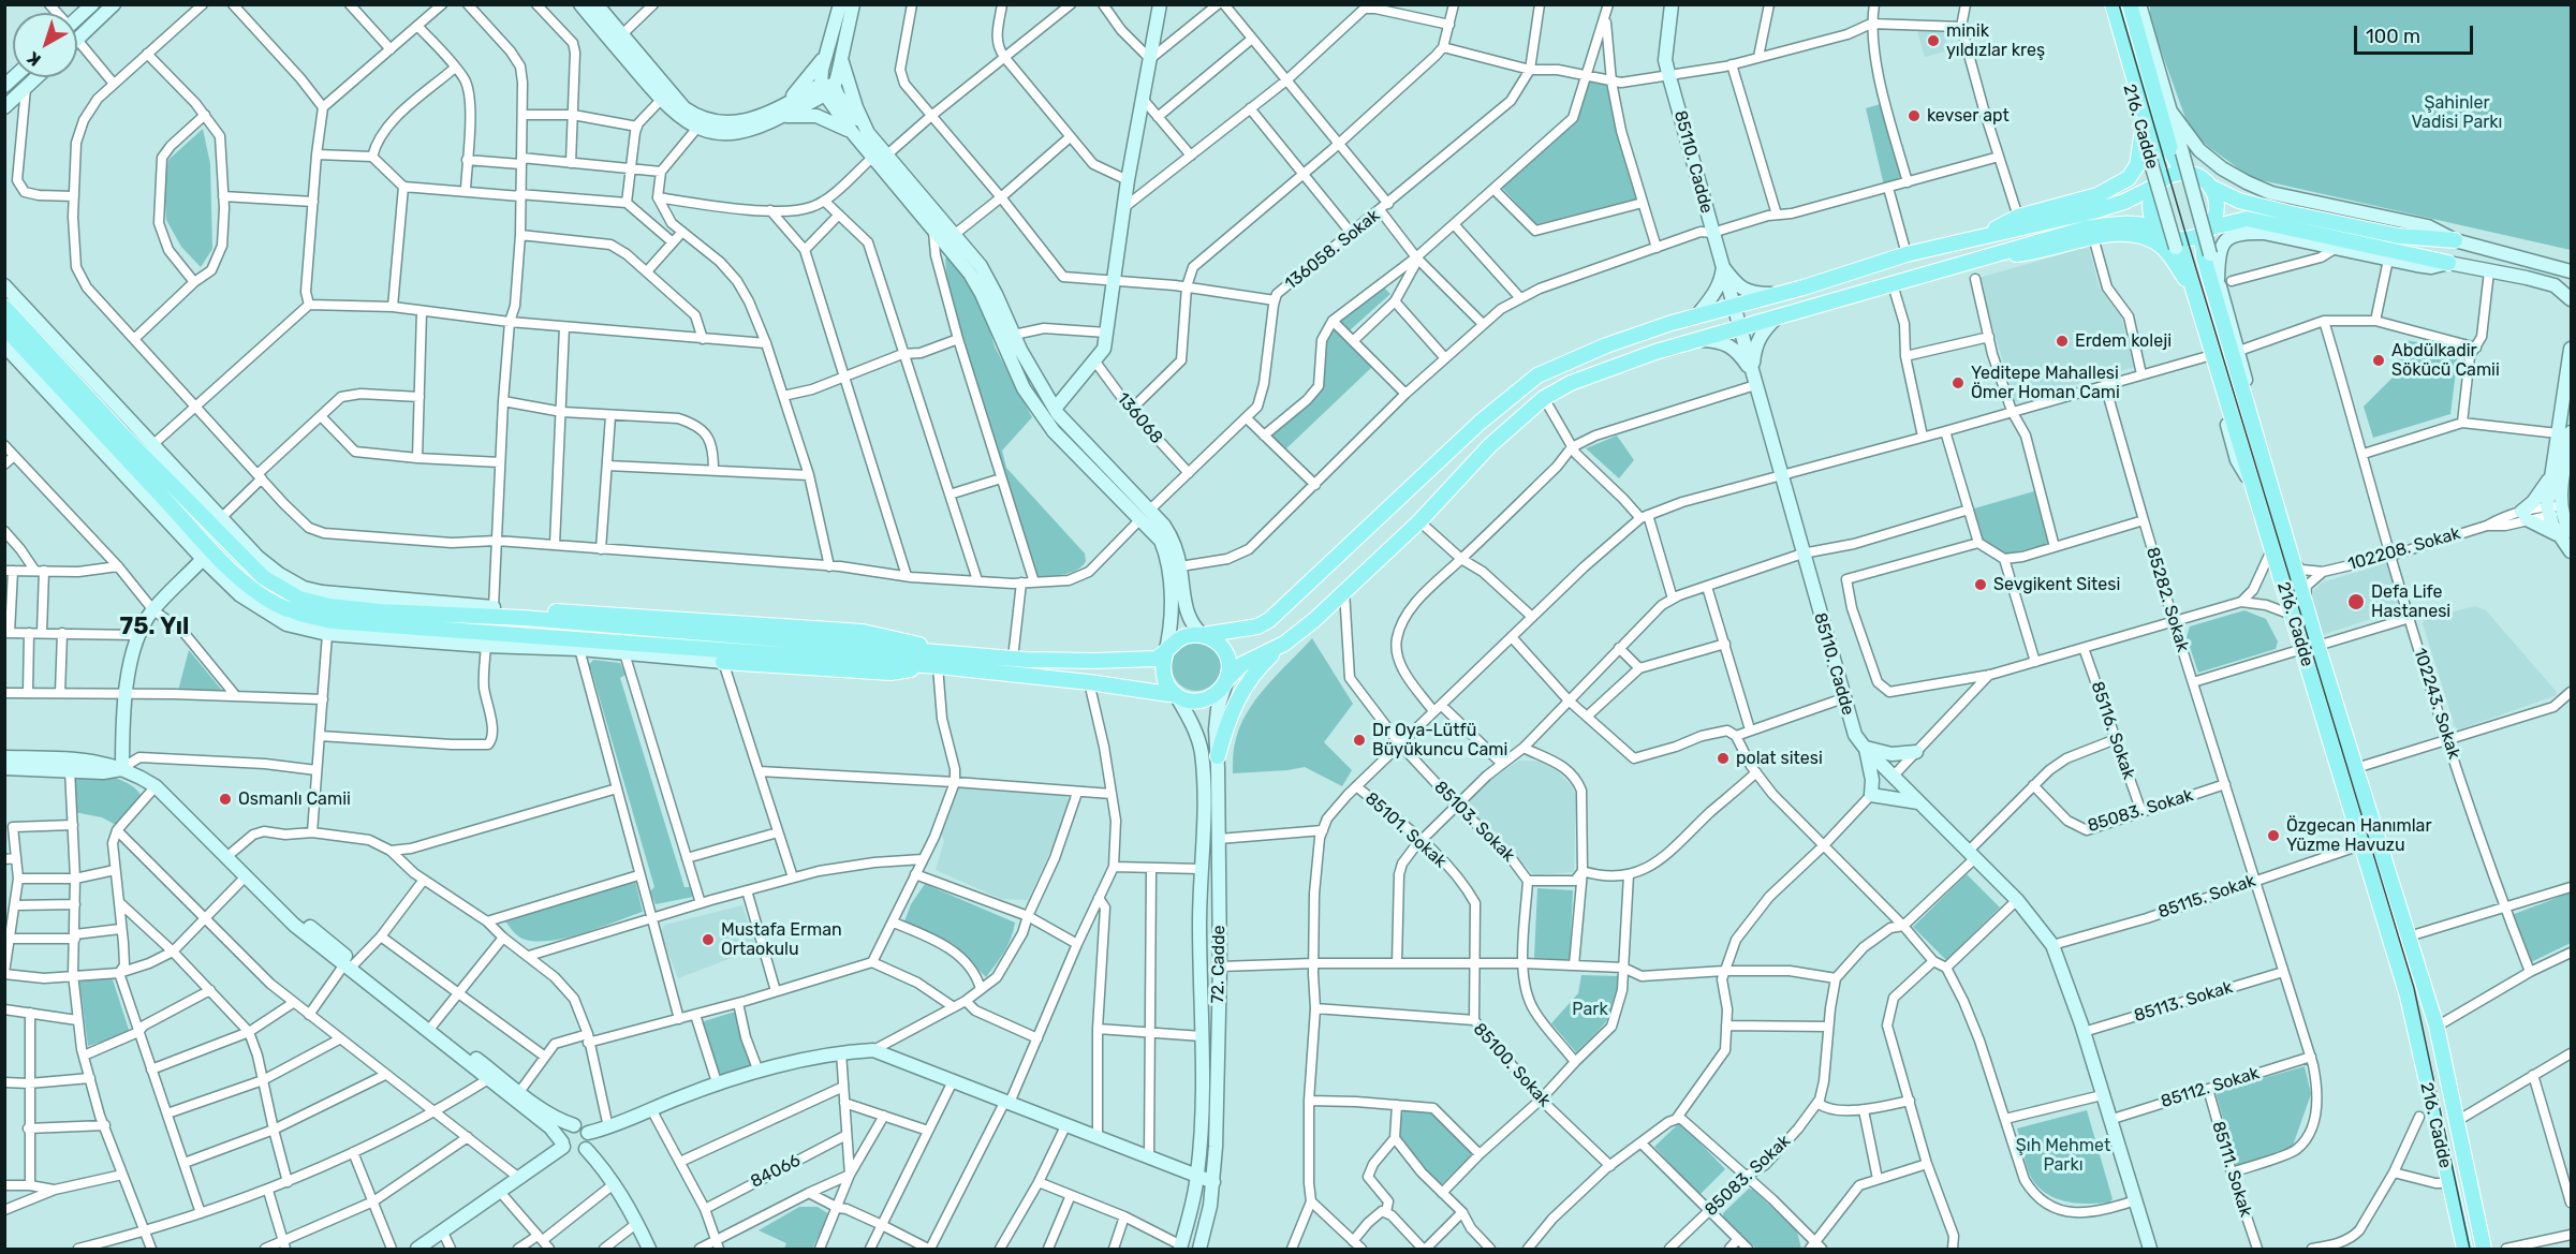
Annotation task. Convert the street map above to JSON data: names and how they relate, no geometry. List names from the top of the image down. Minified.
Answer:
{"streets":{"main road":["216. Cadde","85110. Cadde","72. Cadde"],"street":["136058. Sokak","136068","102208. Sokak","85282. Sokak","102243. Sokak","85116. Sokak","85083. Sokak","85103. Sokak","85101. Sokak","85115. Sokak","85113. Sokak","85100. Sokak","85112. Sokak","85111. Sokak","84066"]},"crossings":[["216. Cadde","85115. Sokak"],["85110. Cadde","85115. Sokak"],["85110. Cadde","85113. Sokak"],["85110. Cadde","85112. Sokak"],["136058. Sokak","136068"],["102208. Sokak","102243. Sokak"],["85282. Sokak","85083. Sokak"],["85282. Sokak","85115. Sokak"],["85282. Sokak","85113. Sokak"],["85282. Sokak","85112. Sokak"],["85282. Sokak","85111. Sokak"],["85116. Sokak","85083. Sokak"],["85101. Sokak","85100. Sokak"],["85112. Sokak","85111. Sokak"]],"districts":["75. Yıl"],"parks":["Şahinler Vadisi Parkı","Park","Şıh Mehmet Parkı"],"places":["minik yıldızlar kreş","kevser apt","Erdem koleji","Abdülkadir Sökücü Camii","Yeditepe Mahallesi Ömer Homan Cami","Sevgikent Sitesi","Defa Life Hastanesi","Dr Oya-Lütfü Büyükuncu Cami","polat sitesi","Osmanlı Camii","Özgecan Hanımlar Yüzme Havuzu","Mustafa Erman Ortaokulu"],"scale_bar":"100 m","north":"bottom left"}
